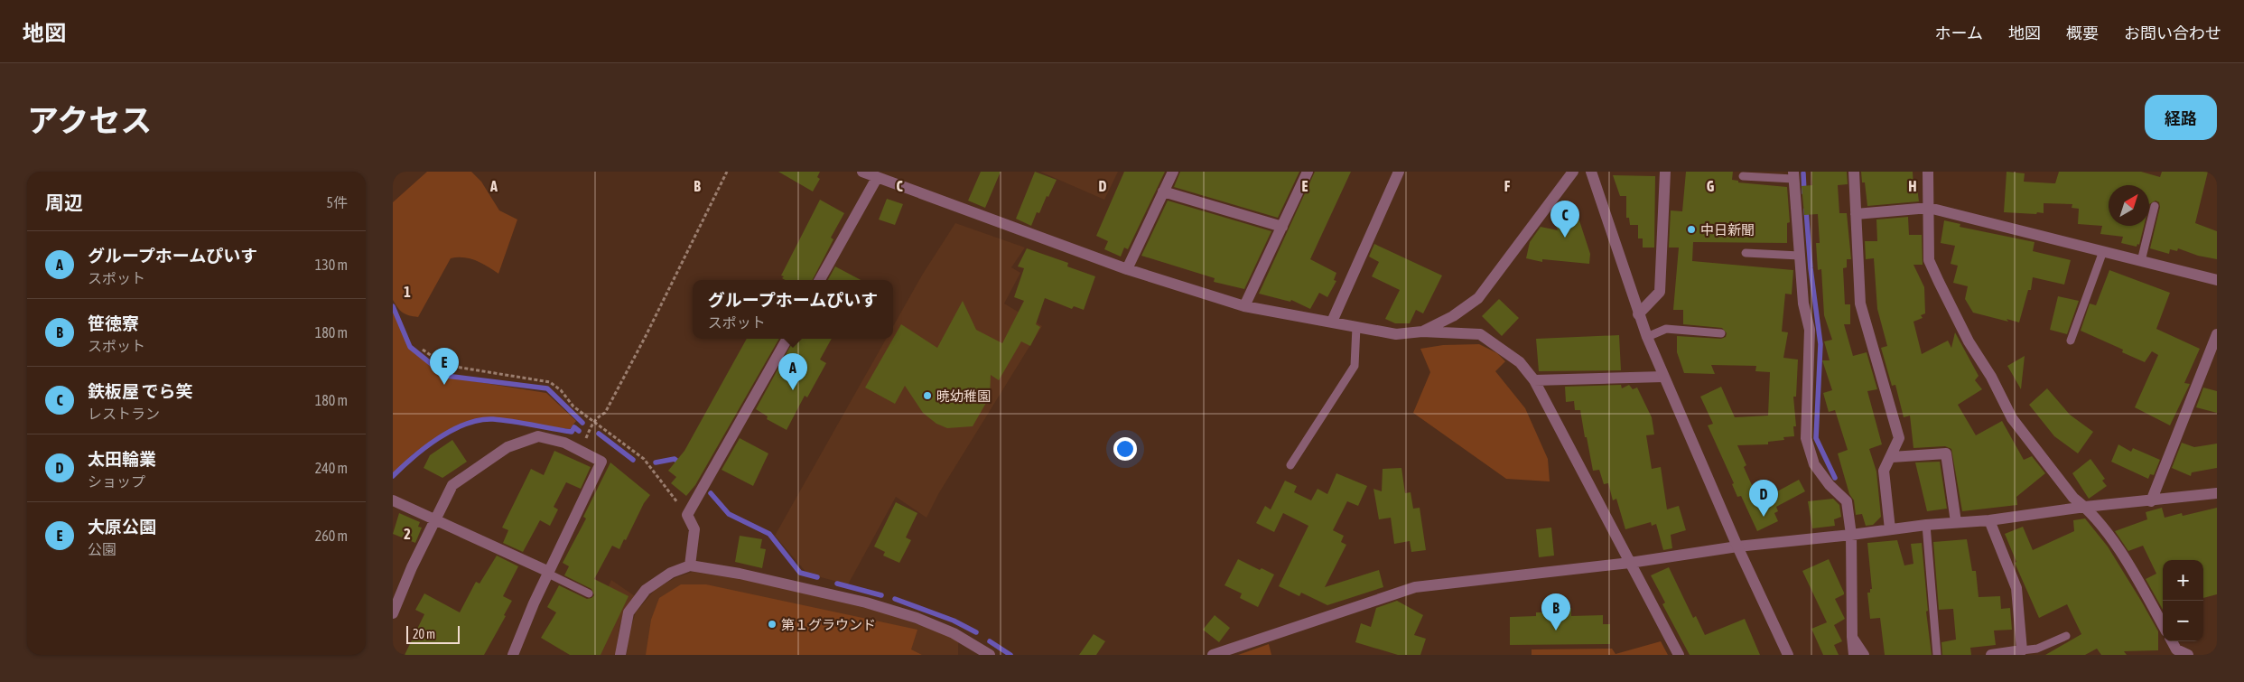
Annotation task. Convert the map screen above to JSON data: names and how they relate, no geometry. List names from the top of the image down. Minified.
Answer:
{"places":["中日新聞","暁幼稚園","第１グラウンド"],"scale_bar":"20 m","north":"top right","page":{"header":"地図","nav":["ホーム","地図","概要","お問い合わせ"],"title":"アクセス","buttons":"経路","heading":["周辺","5件"],"pins":["C","E","A","D","B"],"list":[{"mark":"A","name":"グループホームぴいす","note":"スポット","value":"130 m"},{"mark":"B","name":"笹徳寮","note":"スポット","value":"180 m"},{"mark":"C","name":"鉄板屋 でら笑","note":"レストラン","value":"180 m"},{"mark":"D","name":"太田輪業","note":"ショップ","value":"240 m"},{"mark":"E","name":"大原公園","note":"公園","value":"260 m"}],"popup":["グループホームぴいす","スポット"],"map_buttons":["+","−"],"scale":"20 m"},"grid":{"columns":["A","B","C","D","E","F","G","H"],"rows":["1","2"]}}
